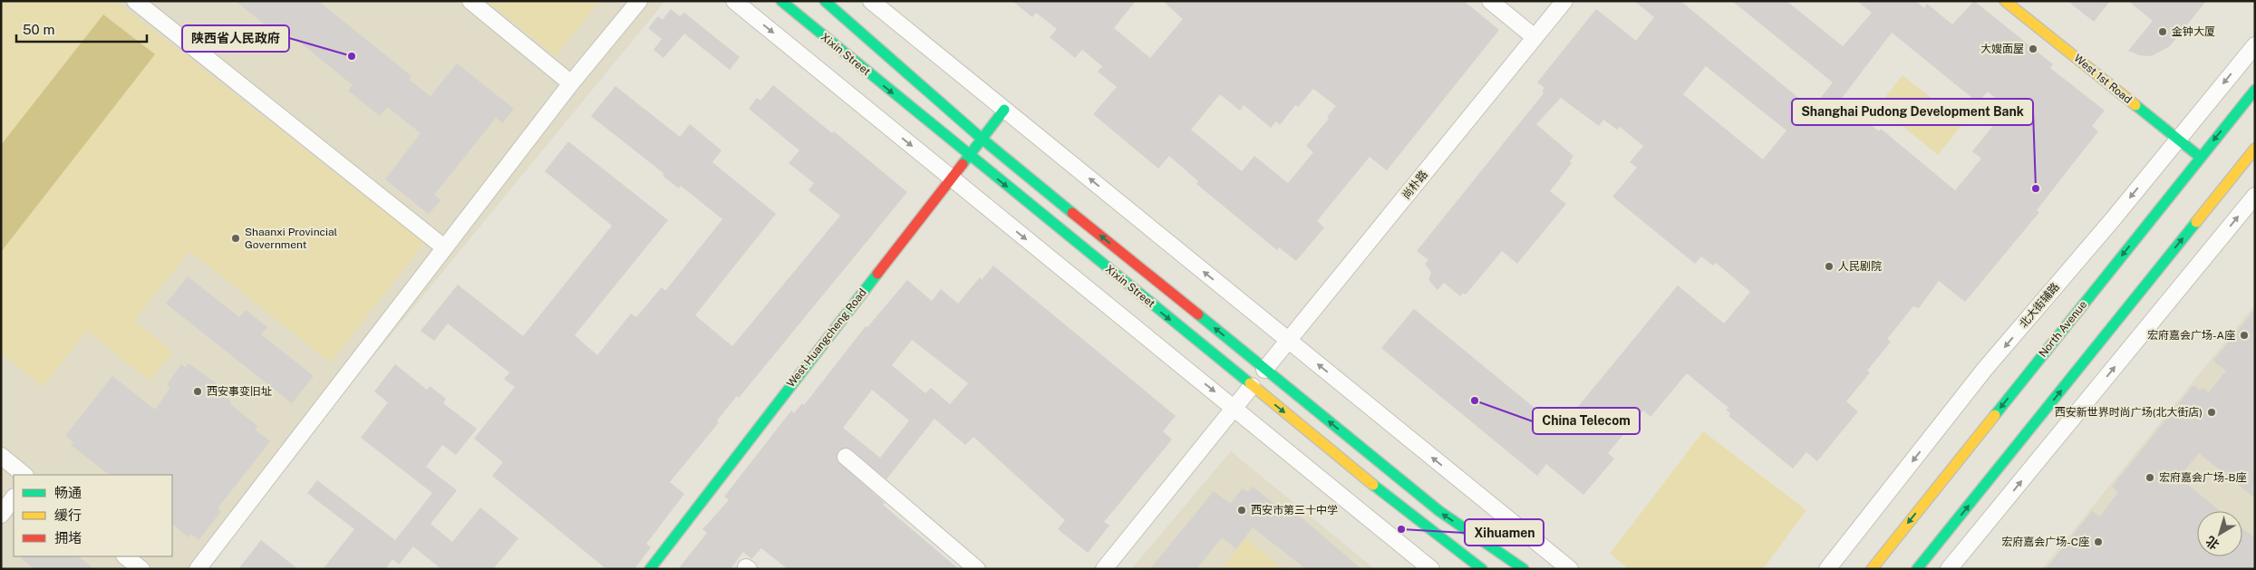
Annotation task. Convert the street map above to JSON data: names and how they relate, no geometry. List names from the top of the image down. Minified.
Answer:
{"streets":{"main road":["Xixin Street","West 1st Road","North Avenue","West Huangcheng Road"],"street":["尚朴路","北大街辅路"]},"crossings":[["Xixin Street","尚朴路"],["Xixin Street","West Huangcheng Road"],["West 1st Road","北大街辅路"],["West 1st Road","North Avenue"]],"places":["金钟大厦","大嫂面屋","陕西省人民政府","Shanghai Pudong Development Bank","Shaanxi Provincial Government","人民剧院","宏府嘉会广场-A座","西安事变旧址","China Telecom","西安新世界时尚广场(北大街店)","宏府嘉会广场-B座","西安市第三十中学","Xihuamen","宏府嘉会广场-C座"],"legend":["畅通","缓行","拥堵"],"scale_bar":"50 m","north":"bottom left"}
